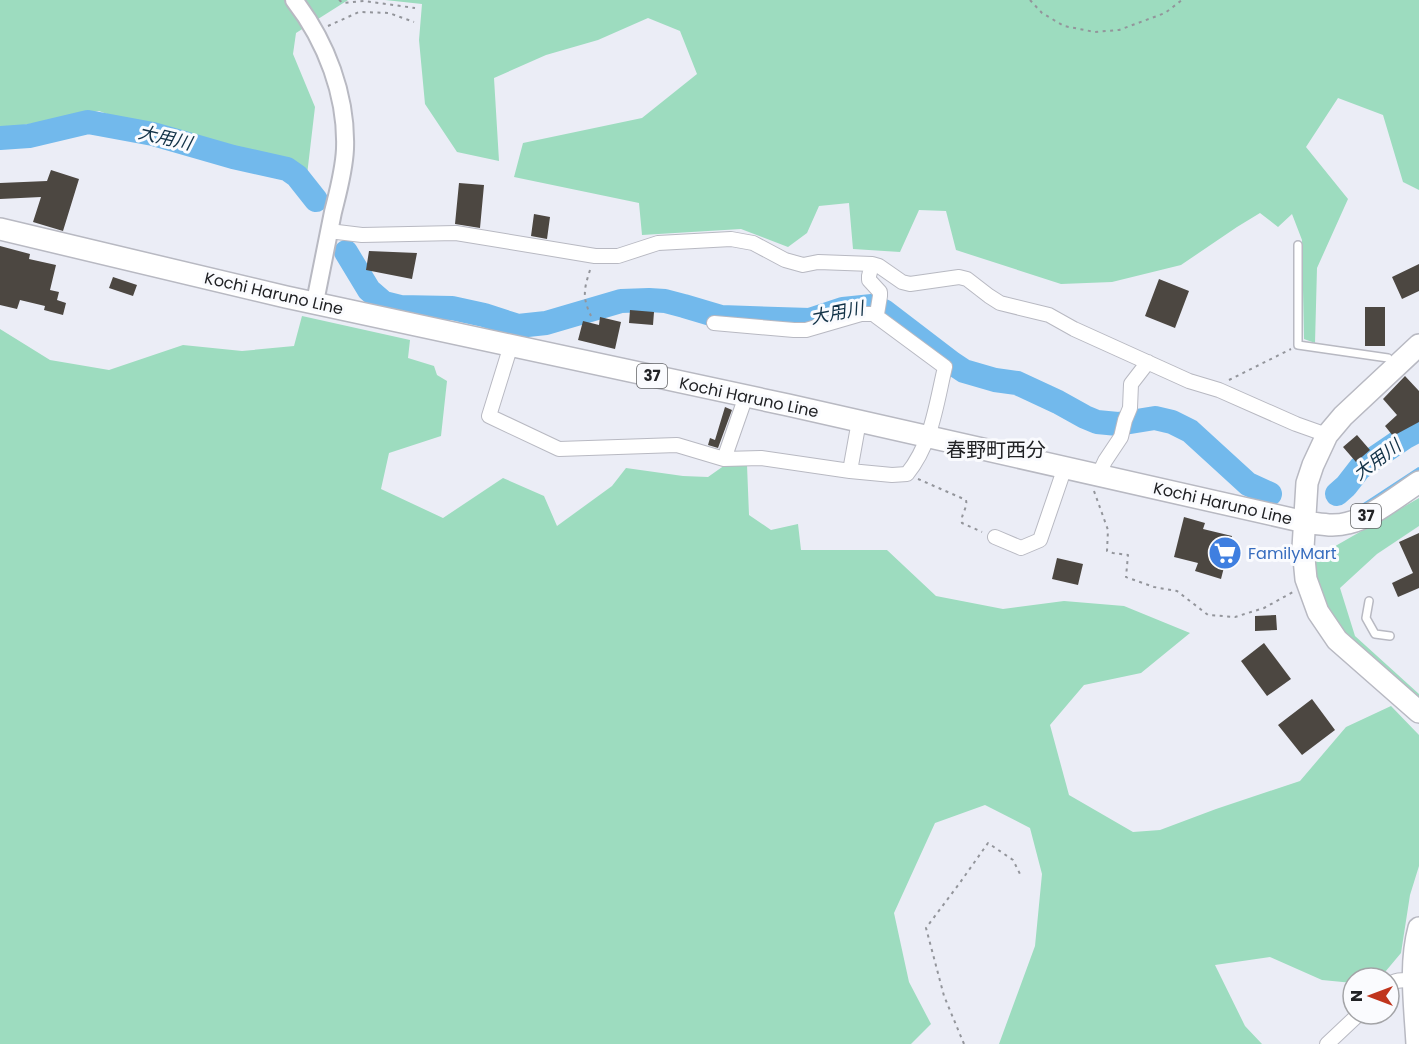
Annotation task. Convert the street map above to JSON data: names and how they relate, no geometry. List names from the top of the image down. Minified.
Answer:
{"streets":{"main road":["Kochi Haruno Line","37"]},"districts":["春野町西分"],"water":["大用川"],"places":{"supermarket":["FamilyMart"]},"north":"left"}
